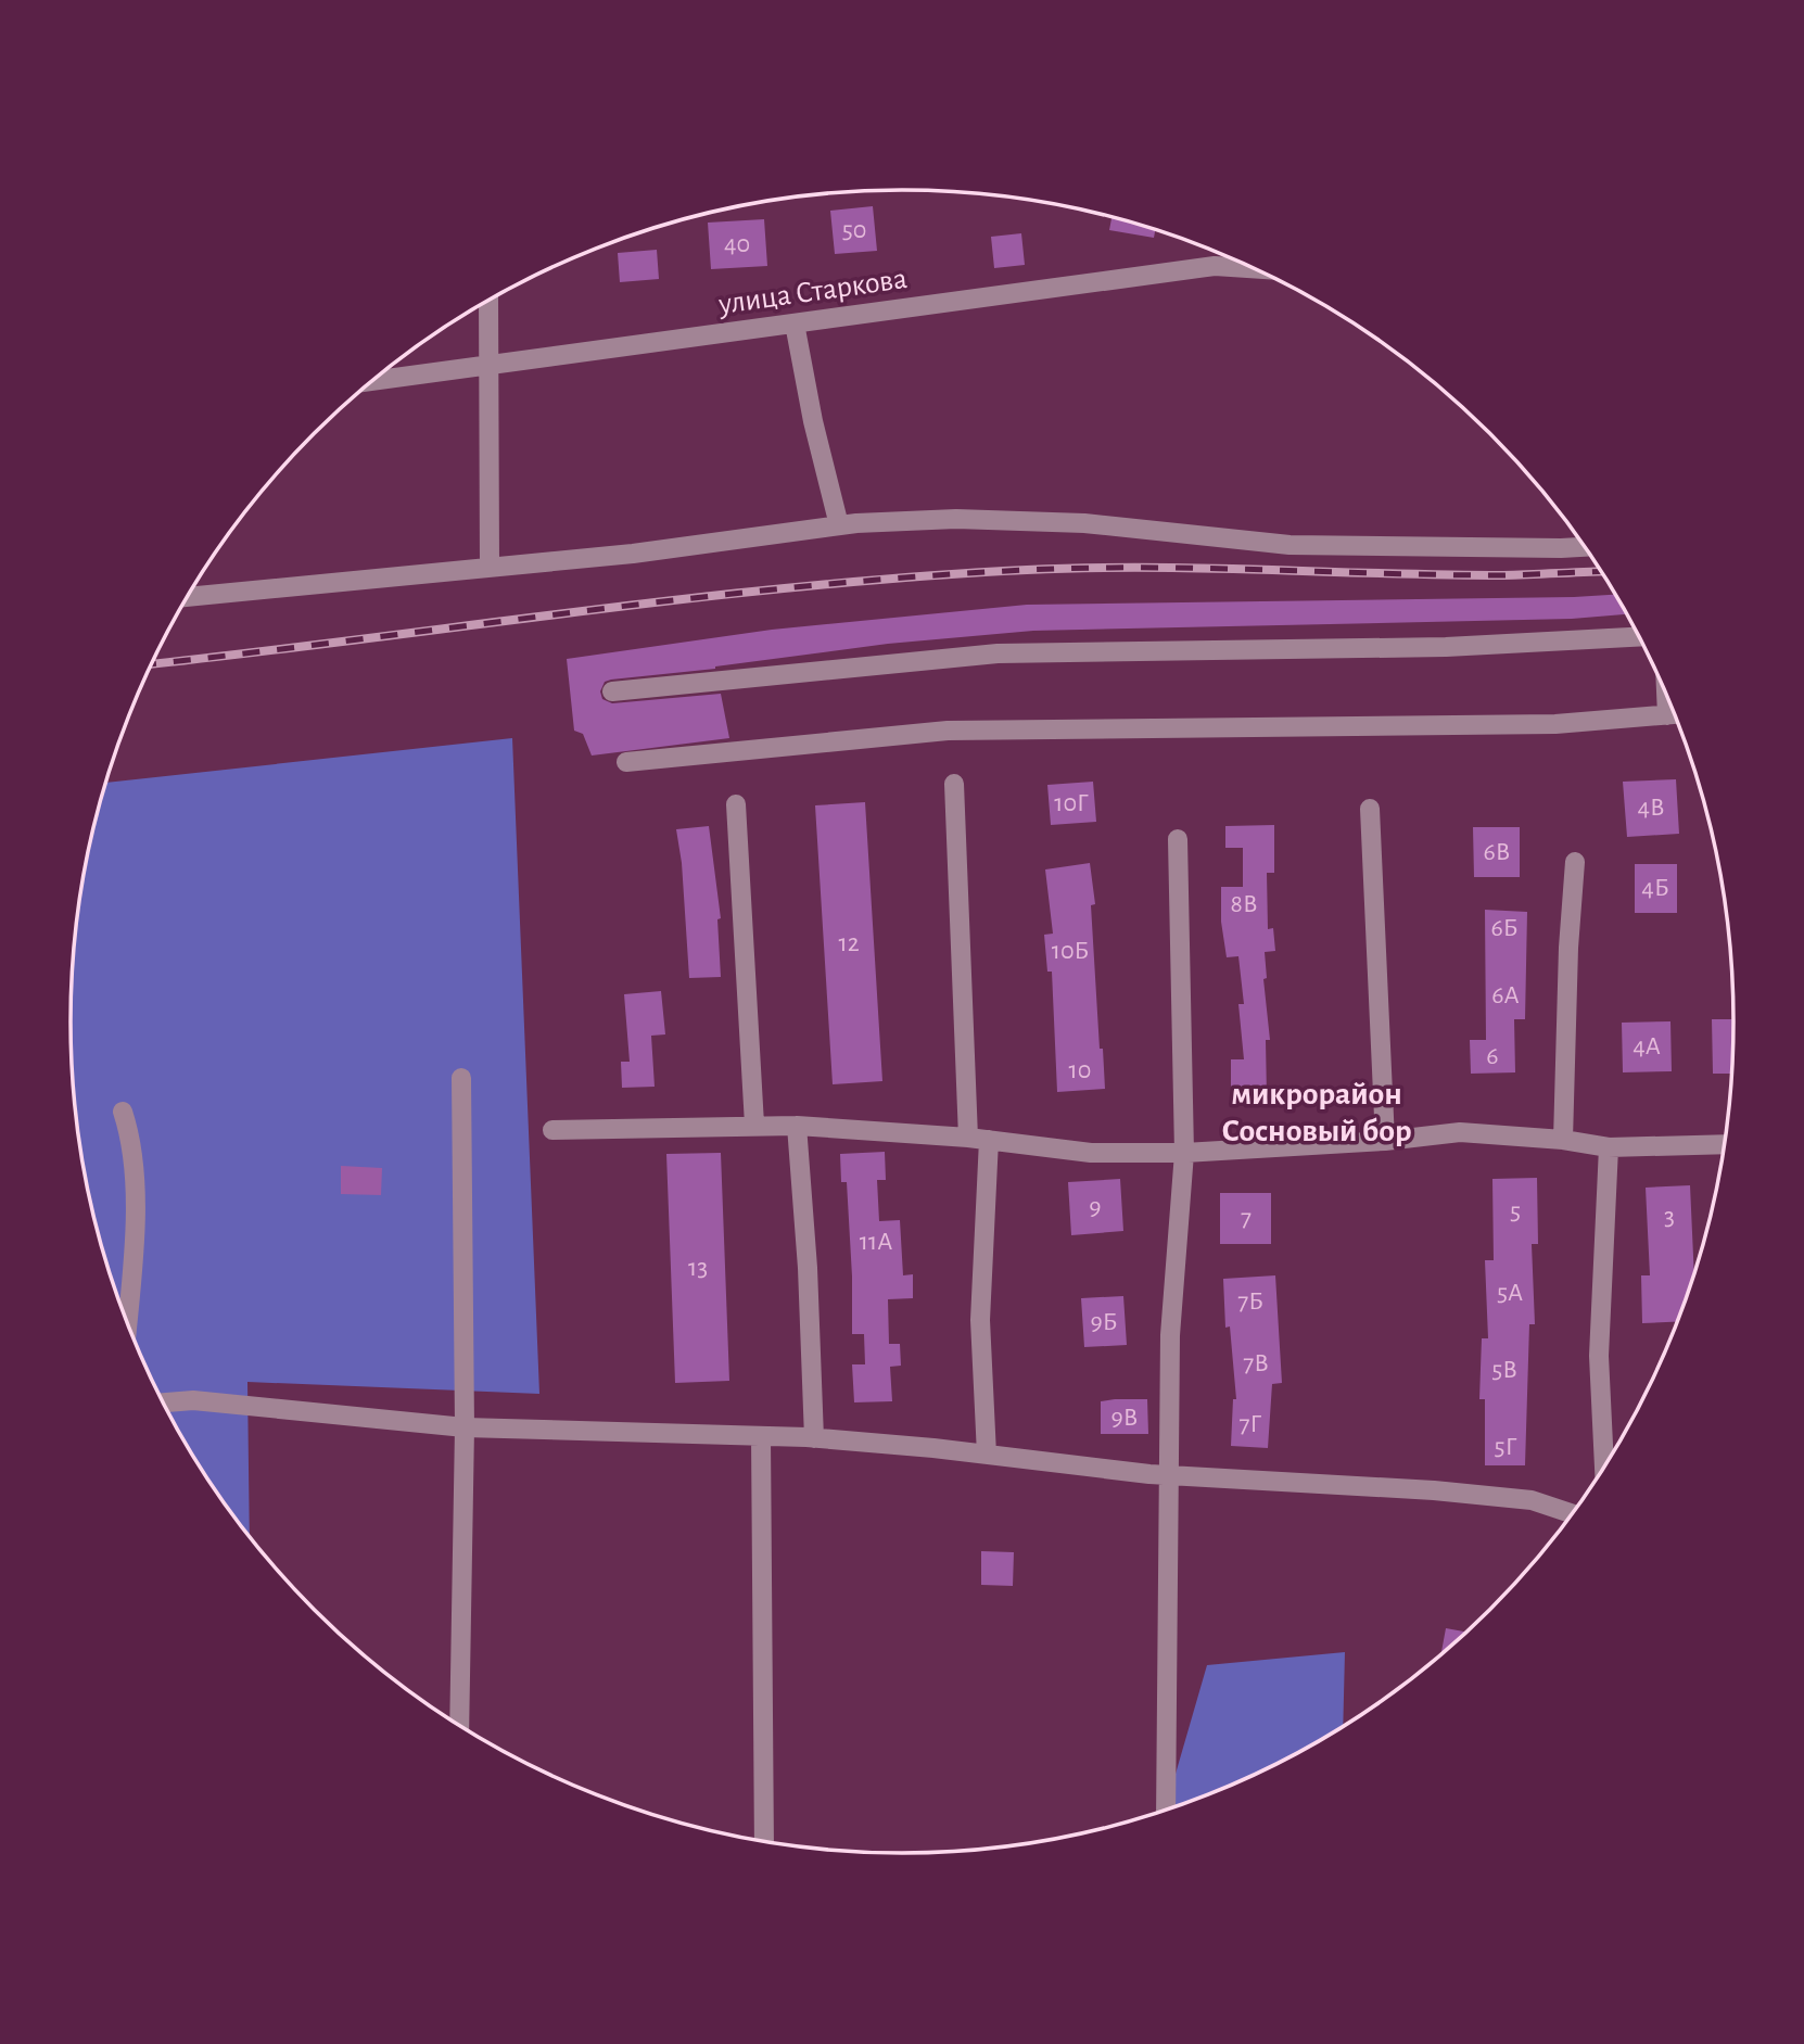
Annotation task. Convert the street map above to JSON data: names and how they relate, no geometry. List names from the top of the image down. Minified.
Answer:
{"streets":{"street":["улица Старкова"]},"districts":["микрорайон Сосновый бор"],"house_numbers":["50","40","10Г","4В","6В","4Б","8В","6Б","12","10Б","6А","4А","6","10","9","5","3","7","11А","13","5А","7Б","9Б","7В","5В","9В","7Г","5Г"]}
